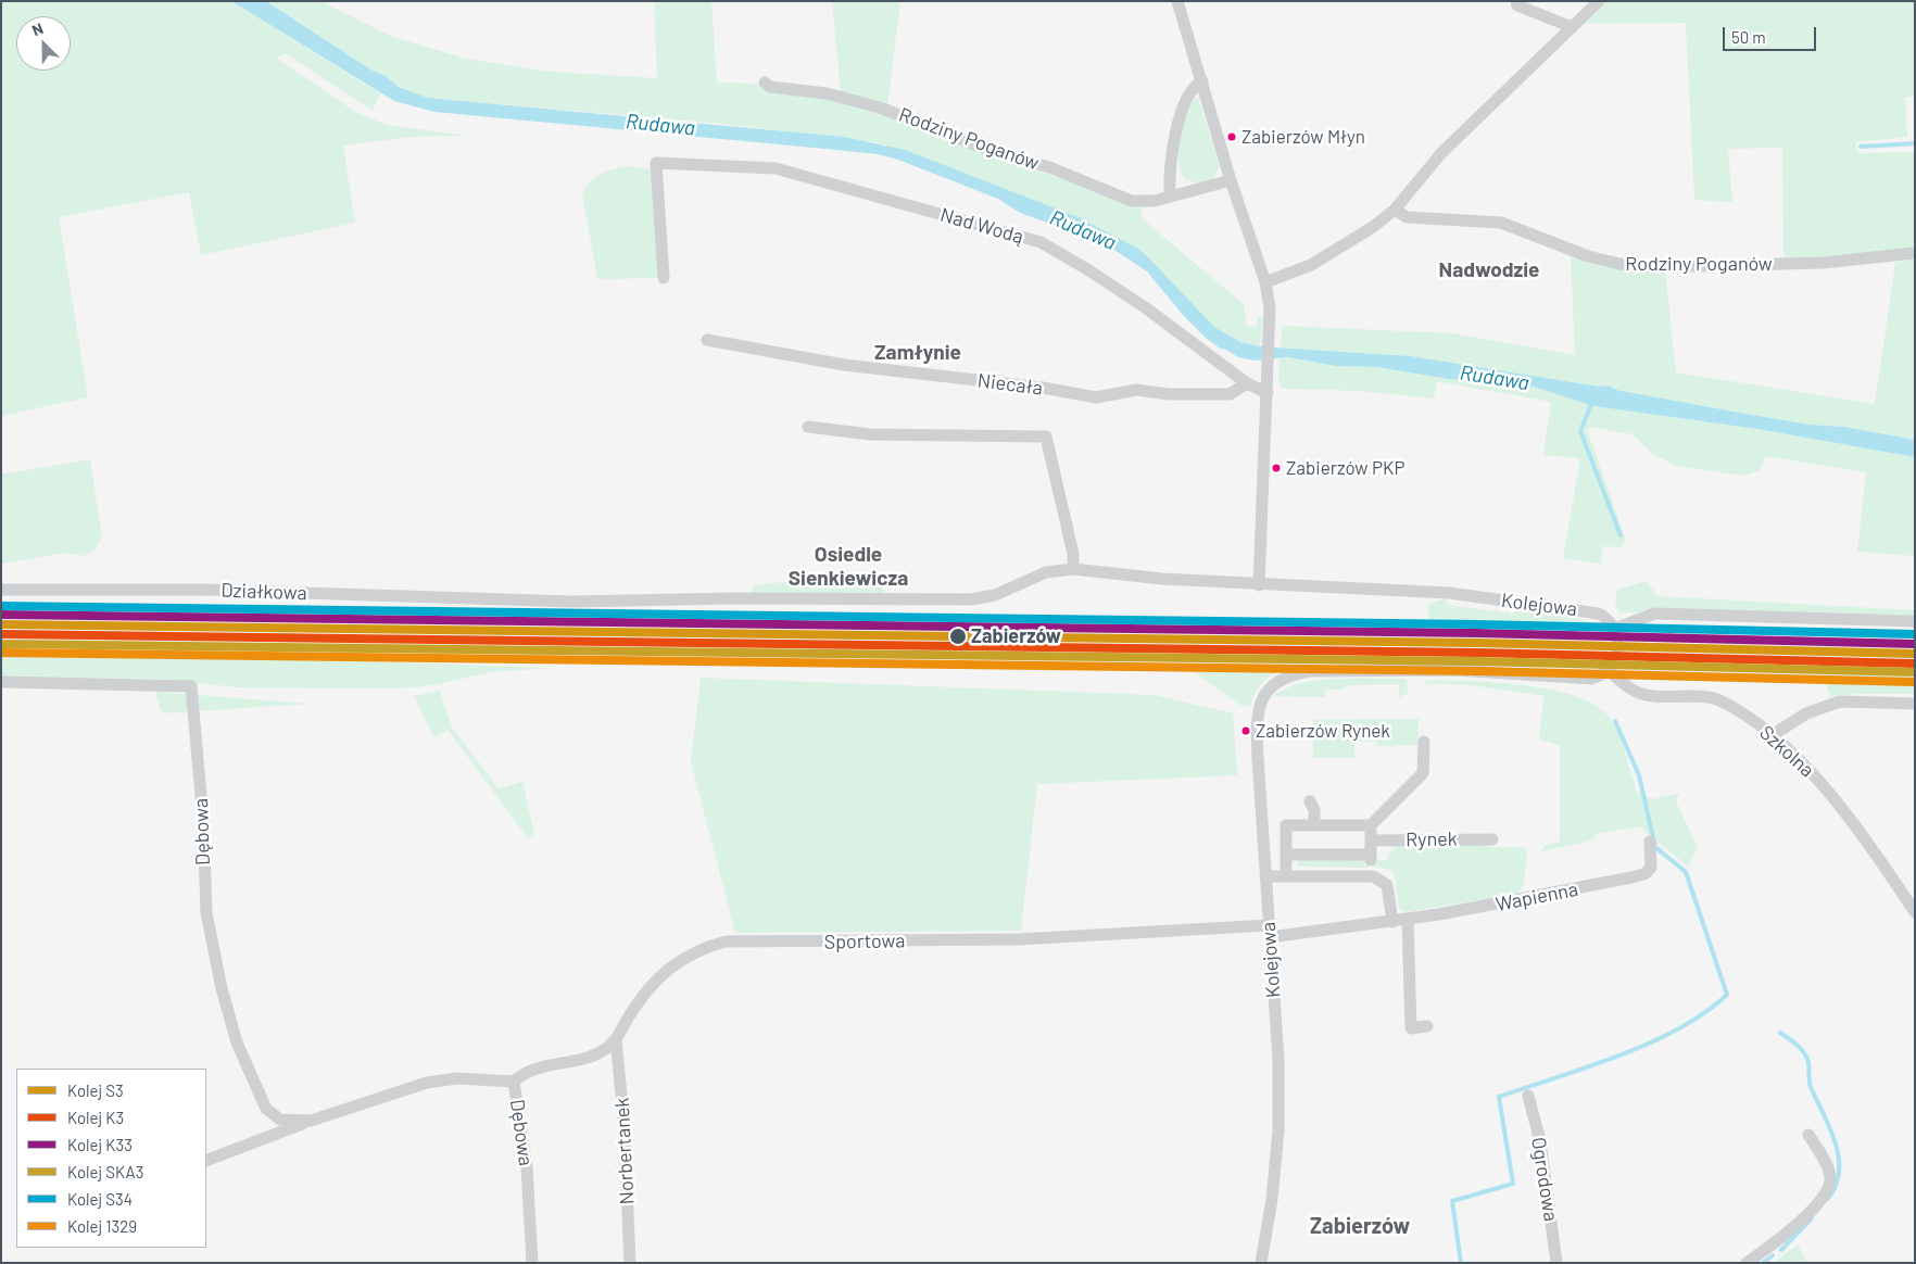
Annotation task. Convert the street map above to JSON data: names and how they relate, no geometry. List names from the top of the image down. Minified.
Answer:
{"streets":{"street":["Rodziny Poganów","Nad Wodą","Niecała","Działkowa","Kolejowa","Szkolna","Dębowa","Rynek","Wapienna","Sportowa","Norbertanek","Ogrodowa"]},"crossings":[["Nad Wodą","Niecała"],["Działkowa","Kolejowa"],["Kolejowa","Szkolna"],["Kolejowa","Wapienna"],["Kolejowa","Sportowa"],["Dębowa","Sportowa"],["Wapienna","Sportowa"],["Sportowa","Norbertanek"]],"districts":["Nadwodzie","Zamłynie","Osiedle Sienkiewicza","Zabierzów"],"water":["Rudawa"],"places":["Zabierzów Młyn","Zabierzów PKP","Zabierzów","Zabierzów Rynek"],"lines":["rail line S34","rail line K33","rail line S3","rail line K3","rail line SKA3","rail line 1329"],"legend":["Kolej S3","Kolej K3","Kolej K33","Kolej SKA3","Kolej S34","Kolej 1329"],"scale_bar":"50 m","north":"top left"}
